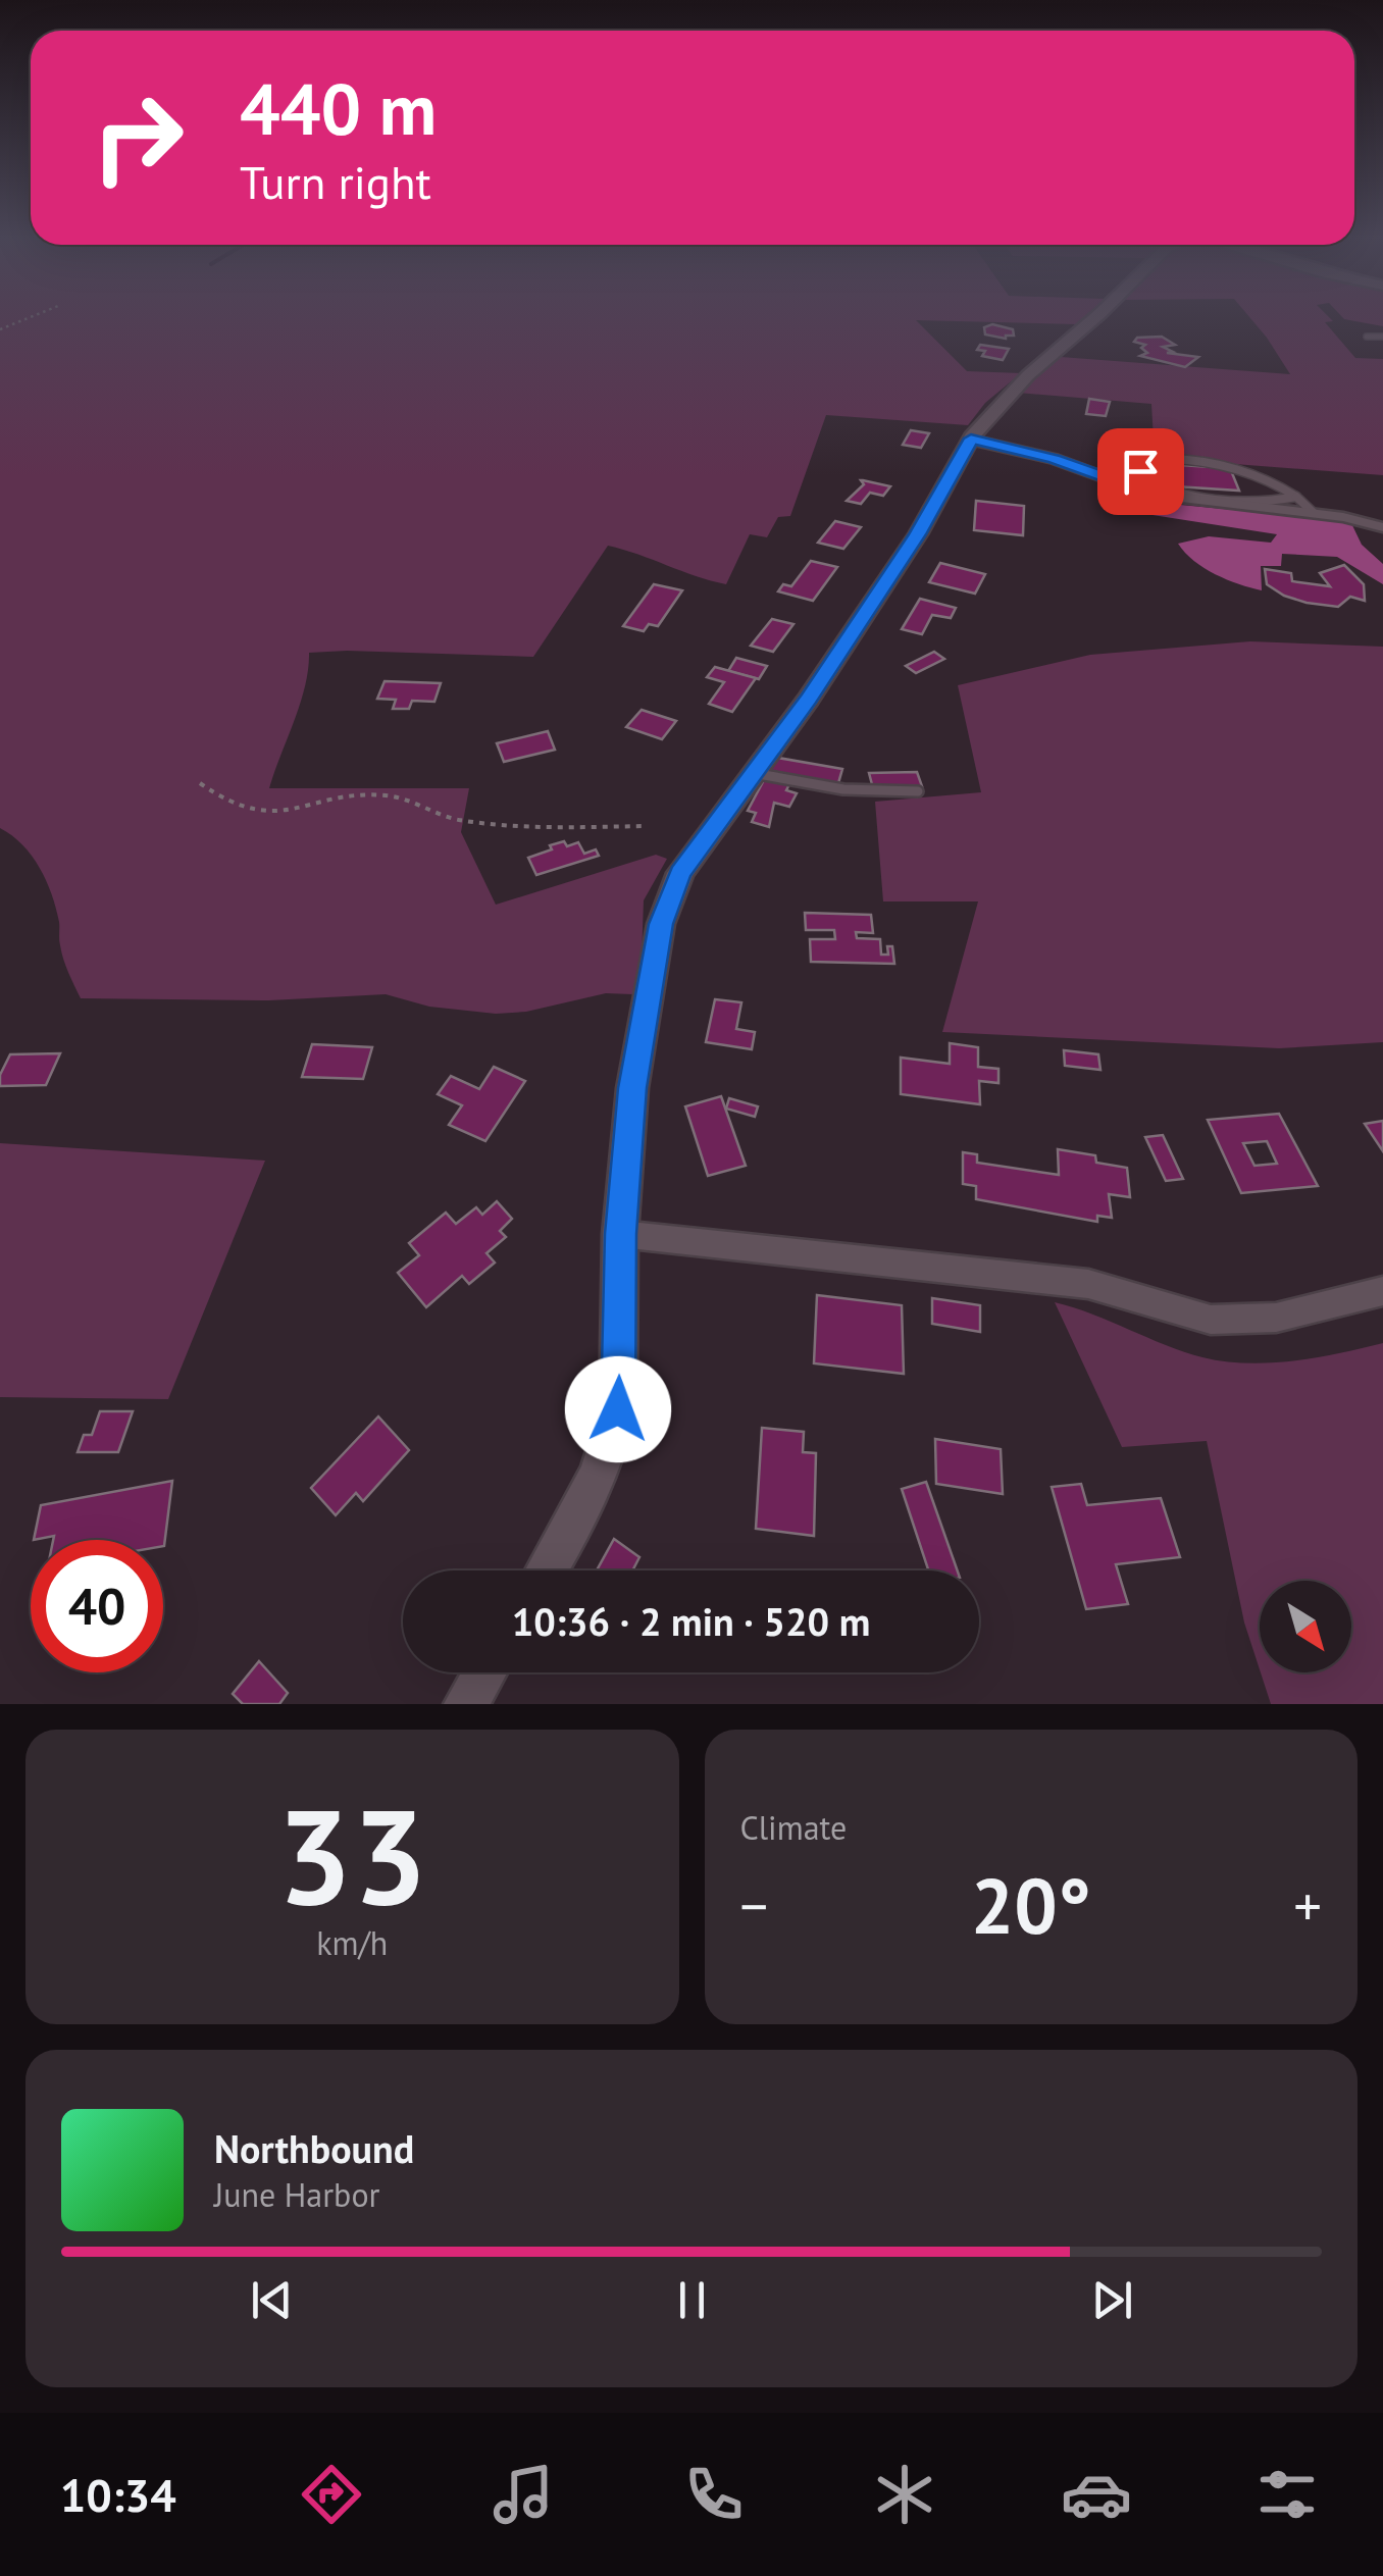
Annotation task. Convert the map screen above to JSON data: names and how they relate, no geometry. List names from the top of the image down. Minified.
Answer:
{"north":"bottom right","page":{"turn":["440 m","Turn right"],"limit":"40","trip":"10:36 · 2 min · 520 m","tile":[["33","km/h"],"Climate"],"heat":["−","20°","+"],"song":["Northbound","June Harbor"],"tabs":"10:34"}}
